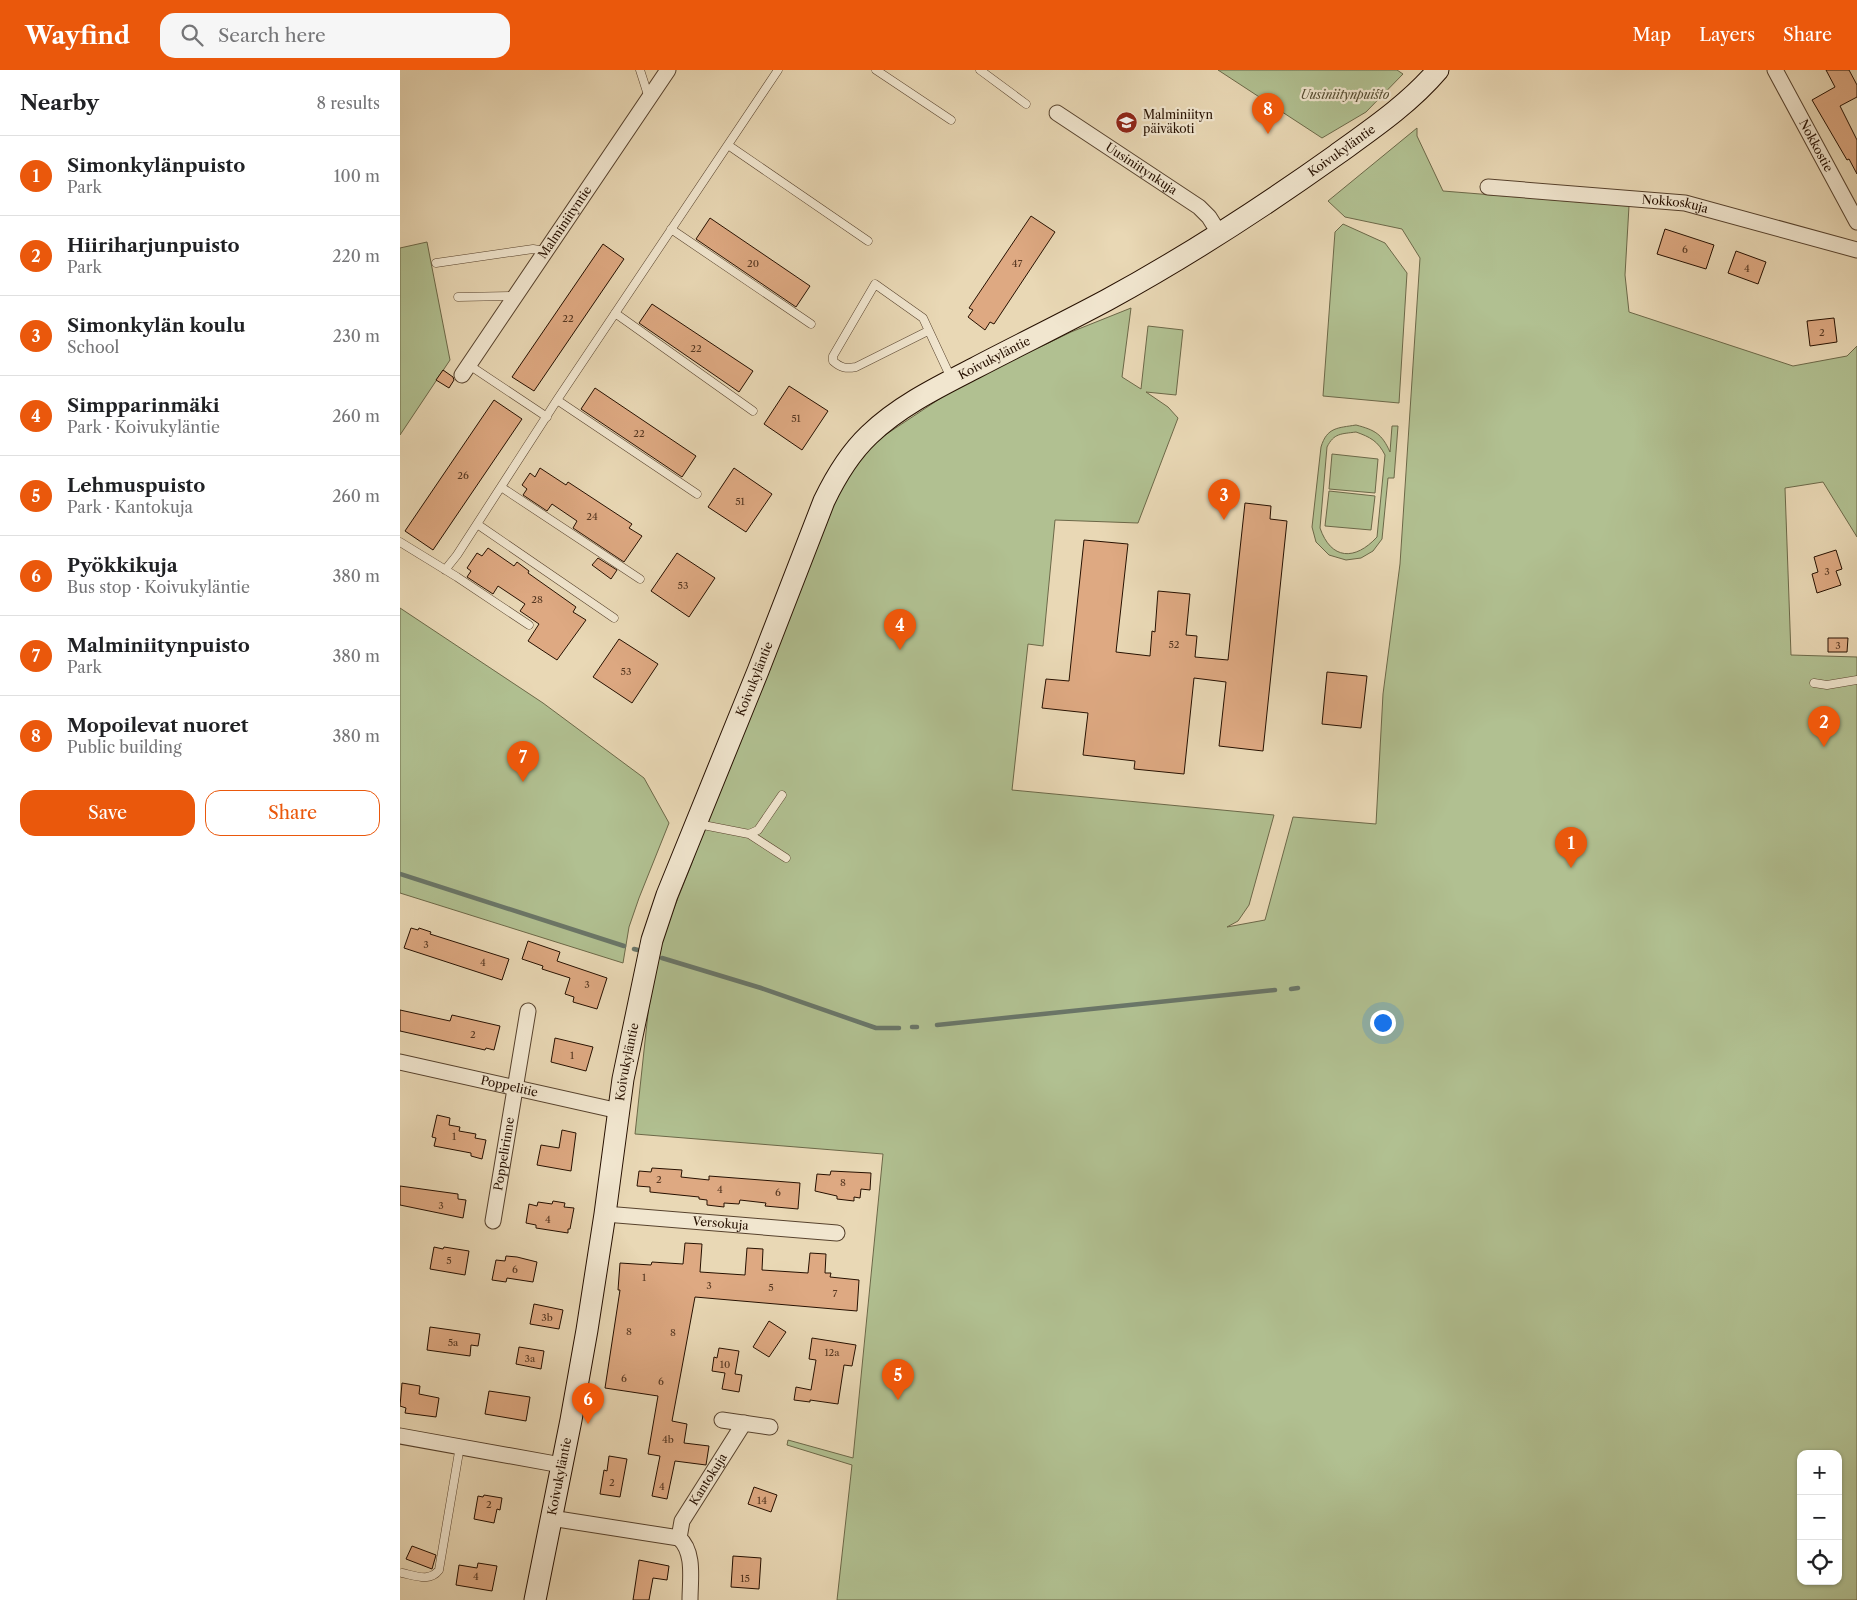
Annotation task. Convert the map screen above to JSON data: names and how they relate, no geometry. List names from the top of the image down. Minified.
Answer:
{"streets":{"main road":["Koivukyläntie"],"street":["Nokkostie","Uusiniitynkuja","Nokkoskuja","Malminiityntie","Poppelitie","Poppelirinne","Versokuja","Kantokuja"]},"crossings":[["Koivukyläntie","Uusiniitynkuja"],["Koivukyläntie","Poppelitie"],["Koivukyläntie","Versokuja"],["Poppelitie","Poppelirinne"]],"parks":["Uusiniitynpuisto"],"places":{"school or university":["Malminiityn päiväkoti"]},"house_numbers":["6","20","47","4","22","2","22","51","22","26","51","24","3","53","28","52","3","53","3","4","3","2","1","1","2","8","4","6","3","4","5","6","1","3","5","7","3b","8","8","5a","12a","3a","10","6","6","4b","2","4","14","2","4","15"],"page":{"header":"Wayfind","search":"Search here","nav":["Map","Layers","Share"],"heading":["Nearby","8 results"],"pins":["8","3","4","2","7","1","5","6"],"list":[{"mark":"1","name":"Simonkylänpuisto","note":"Park","value":"100 m"},{"mark":"2","name":"Hiiriharjunpuisto","note":"Park","value":"220 m"},{"mark":"3","name":"Simonkylän koulu","note":"School","value":"230 m"},{"mark":"4","name":"Simpparinmäki","note":"Park · Koivukyläntie","value":"260 m"},{"mark":"5","name":"Lehmuspuisto","note":"Park · Kantokuja","value":"260 m"},{"mark":"6","name":"Pyökkikuja","note":"Bus stop · Koivukyläntie","value":"380 m"},{"mark":"7","name":"Malminiitynpuisto","note":"Park","value":"380 m"},{"mark":"8","name":"Mopoilevat nuoret","note":"Public building","value":"380 m"}],"buttons":["Save","Share"],"map_buttons":["+","−"]}}
